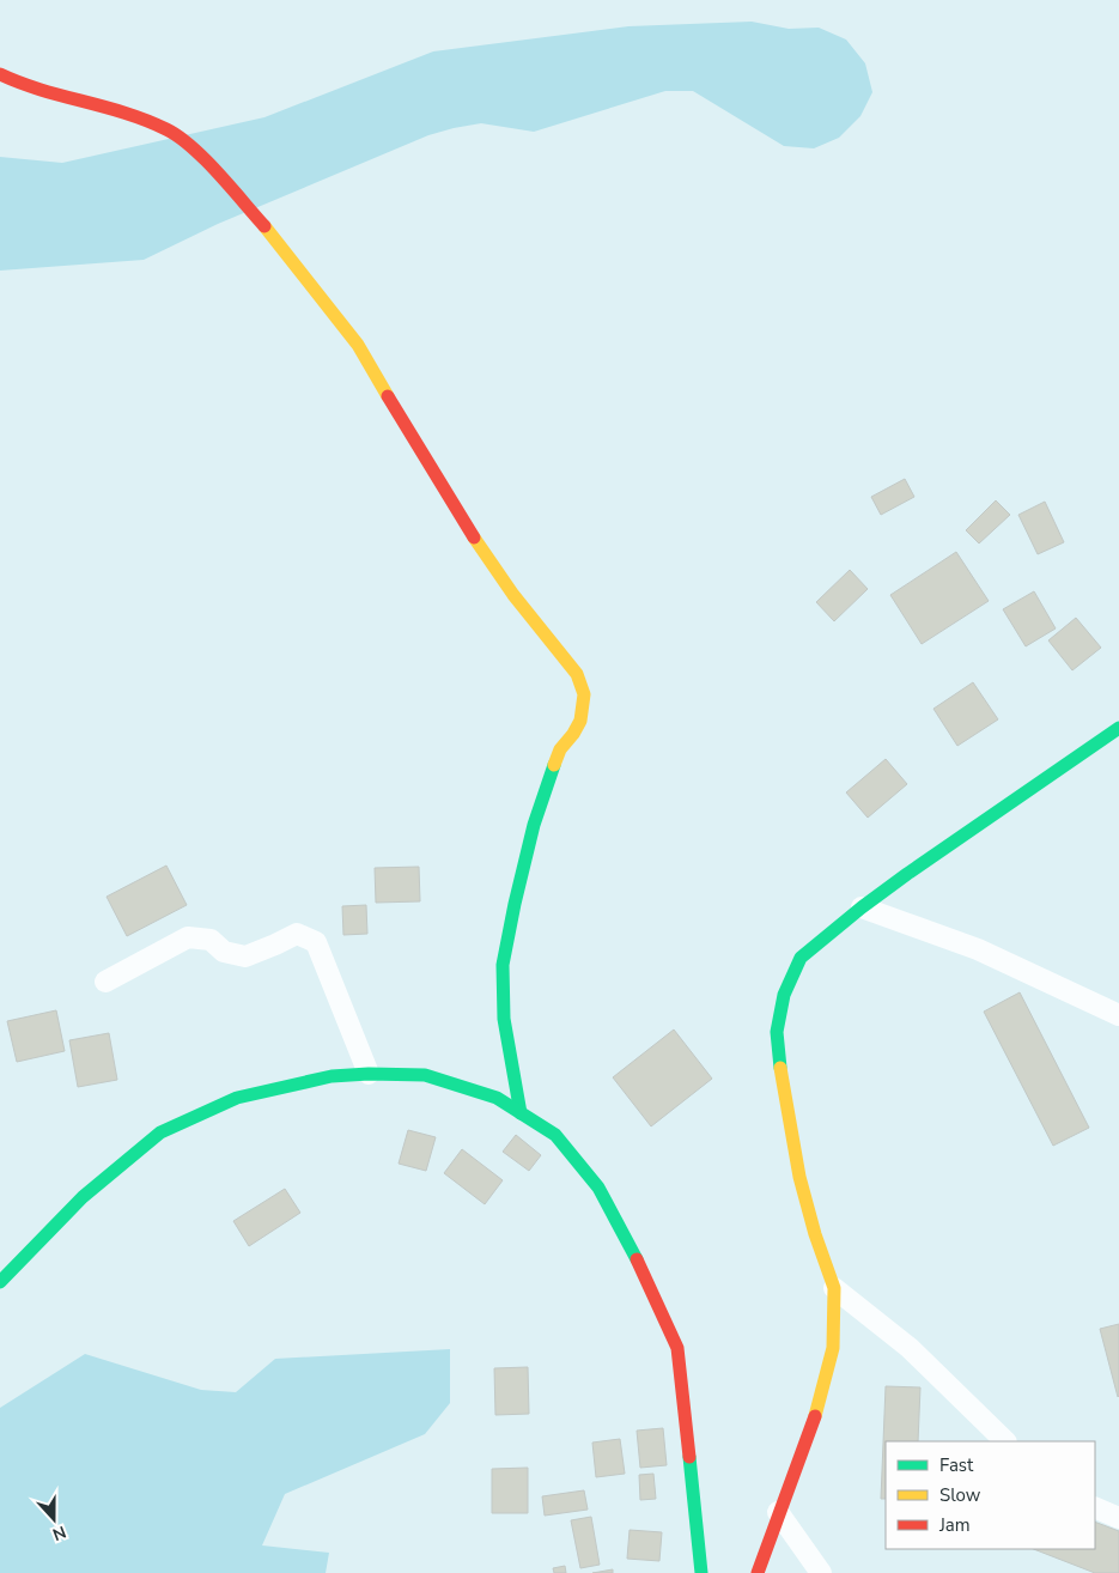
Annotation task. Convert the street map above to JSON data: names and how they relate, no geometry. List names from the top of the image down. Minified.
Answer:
{"legend":["Fast","Slow","Jam"],"north":"bottom"}
